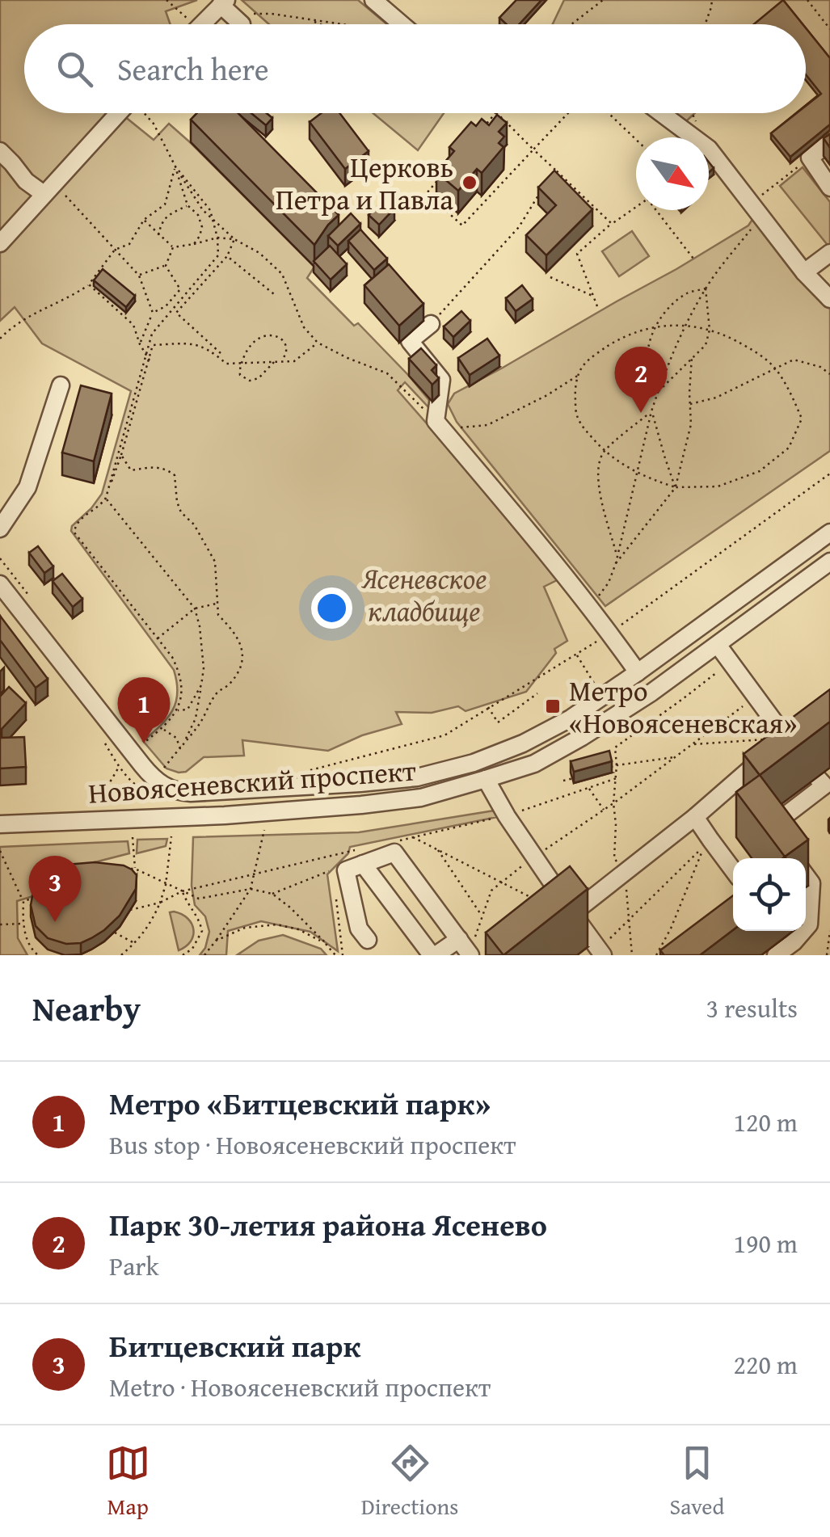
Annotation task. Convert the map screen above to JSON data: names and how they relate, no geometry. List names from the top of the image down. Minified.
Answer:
{"streets":{"street":["Новоясеневский проспект"]},"parks":["Ясеневское кладбище"],"places":{"other":["Церковь Петра и Павла"],"transit":["Метро «Новоясеневская»"]},"north":"bottom right","page":{"search":"Search here","pins":["2","1","3"],"heading":["Nearby","3 results"],"list":[{"mark":"1","name":"Метро «Битцевский парк»","note":"Bus stop · Новоясеневский проспект","value":"120 m"},{"mark":"2","name":"Парк 30-летия района Ясенево","note":"Park","value":"190 m"},{"mark":"3","name":"Битцевский парк","note":"Metro · Новоясеневский проспект","value":"220 m"}],"nav":["Map","Directions","Saved"]}}
